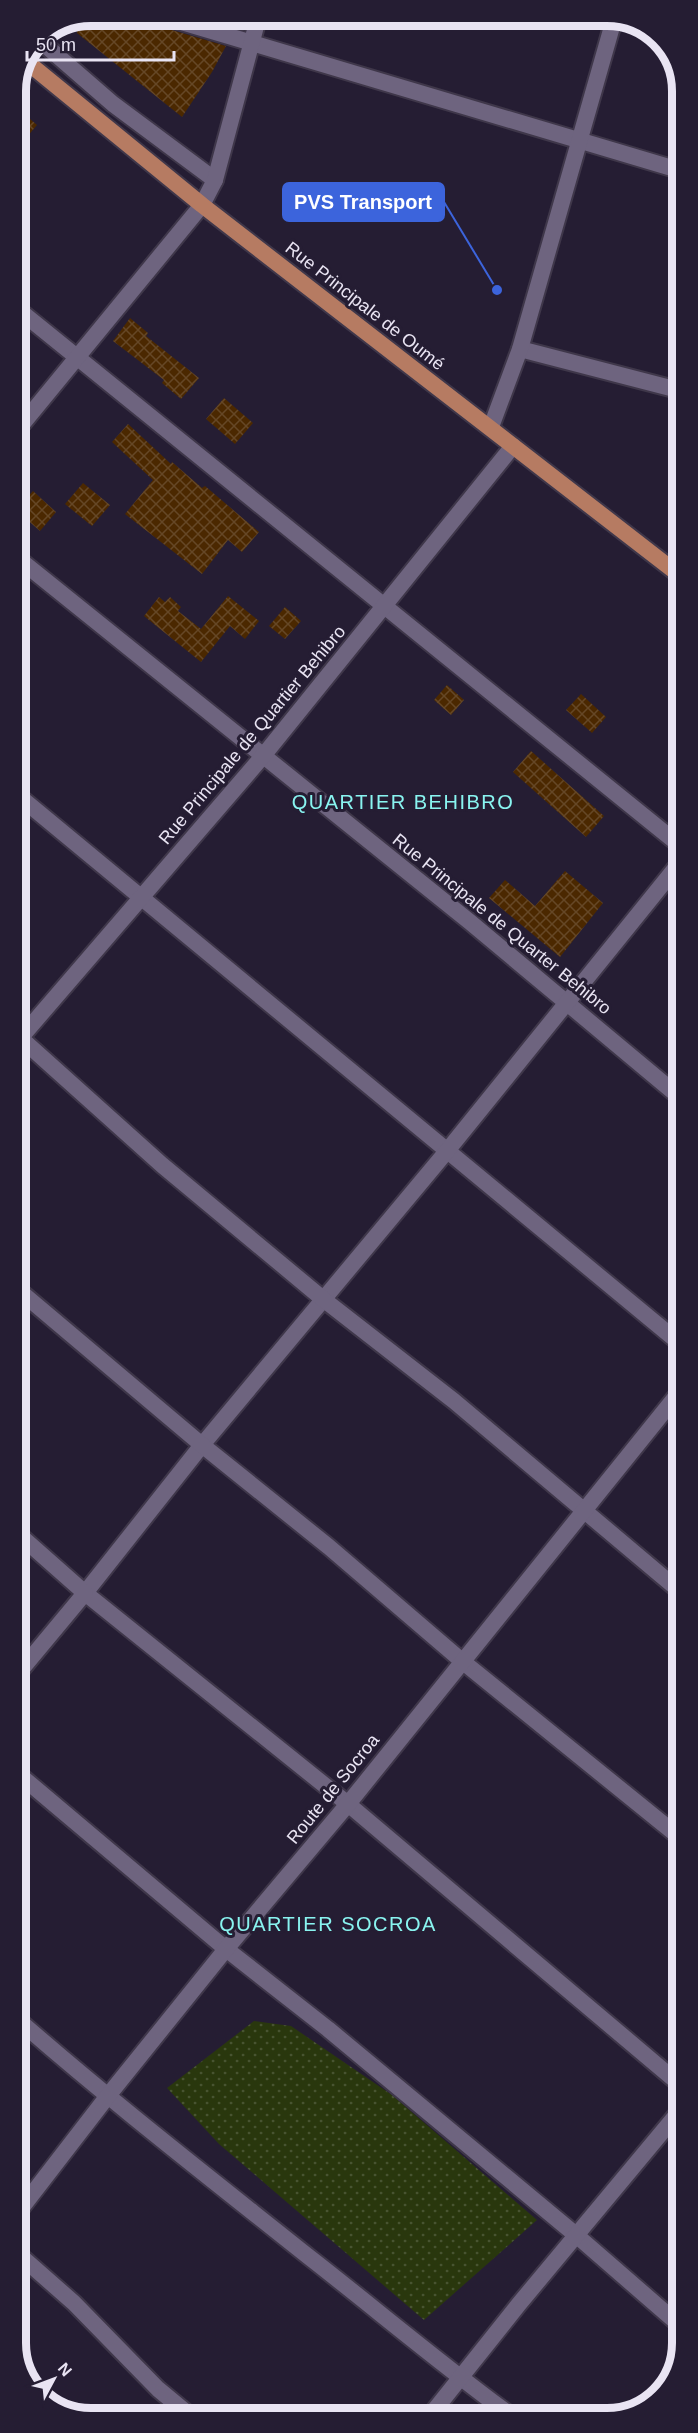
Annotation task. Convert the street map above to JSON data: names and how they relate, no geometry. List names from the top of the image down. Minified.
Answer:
{"streets":{"main road":["Rue Principale de Oumé"],"street":["Rue Principale de Quartier Behibro","Rue Principale de Quarter Behibro","Route de Socroa"]},"crossings":[["Rue Principale de Oumé","Rue Principale de Quartier Behibro"],["Rue Principale de Quartier Behibro","Rue Principale de Quarter Behibro"]],"districts":["QUARTIER BEHIBRO","QUARTIER SOCROA"],"places":["PVS Transport"],"scale_bar":"50 m","north":"top right"}
